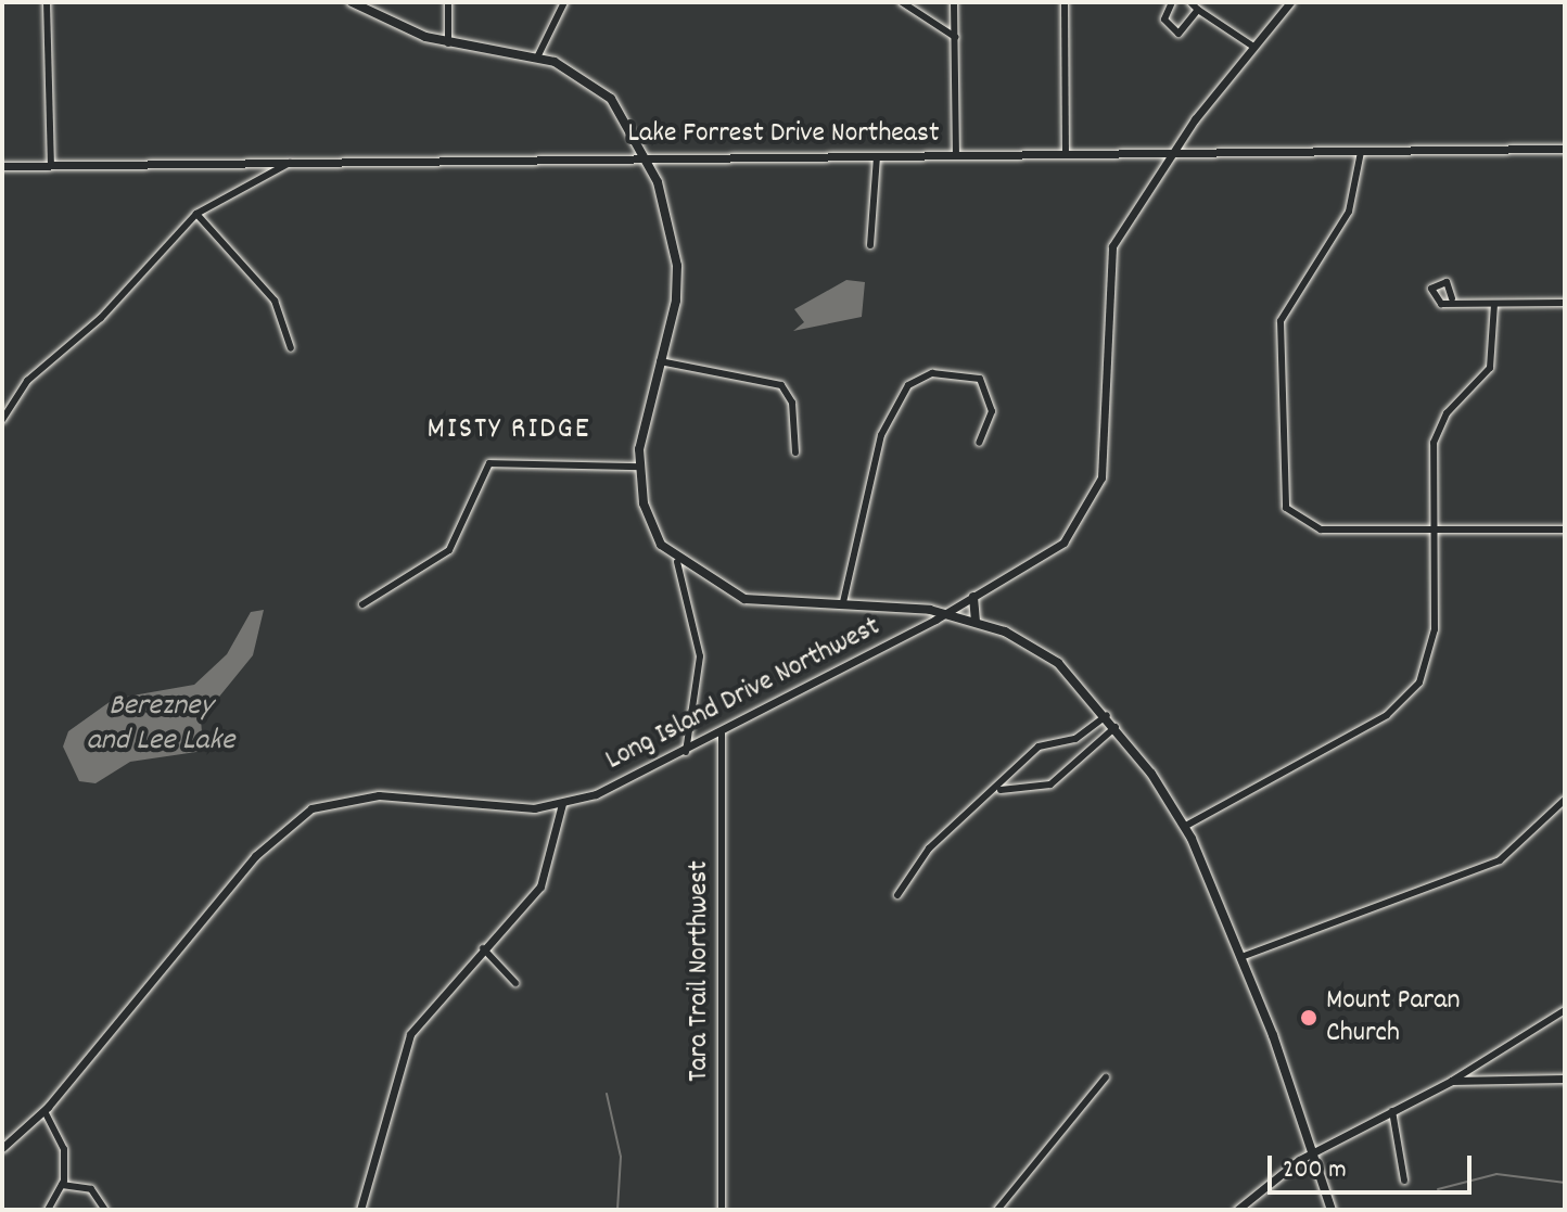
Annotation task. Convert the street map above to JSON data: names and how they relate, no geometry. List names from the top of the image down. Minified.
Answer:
{"streets":{"street":["Lake Forrest Drive Northeast","Long Island Drive Northwest","Tara Trail Northwest"]},"crossings":[["Lake Forrest Drive Northeast","Long Island Drive Northwest"],["Long Island Drive Northwest","Tara Trail Northwest"]],"districts":["MISTY RIDGE"],"water":["Berezney and Lee Lake"],"places":["Mount Paran Church"],"scale_bar":"200 m"}
